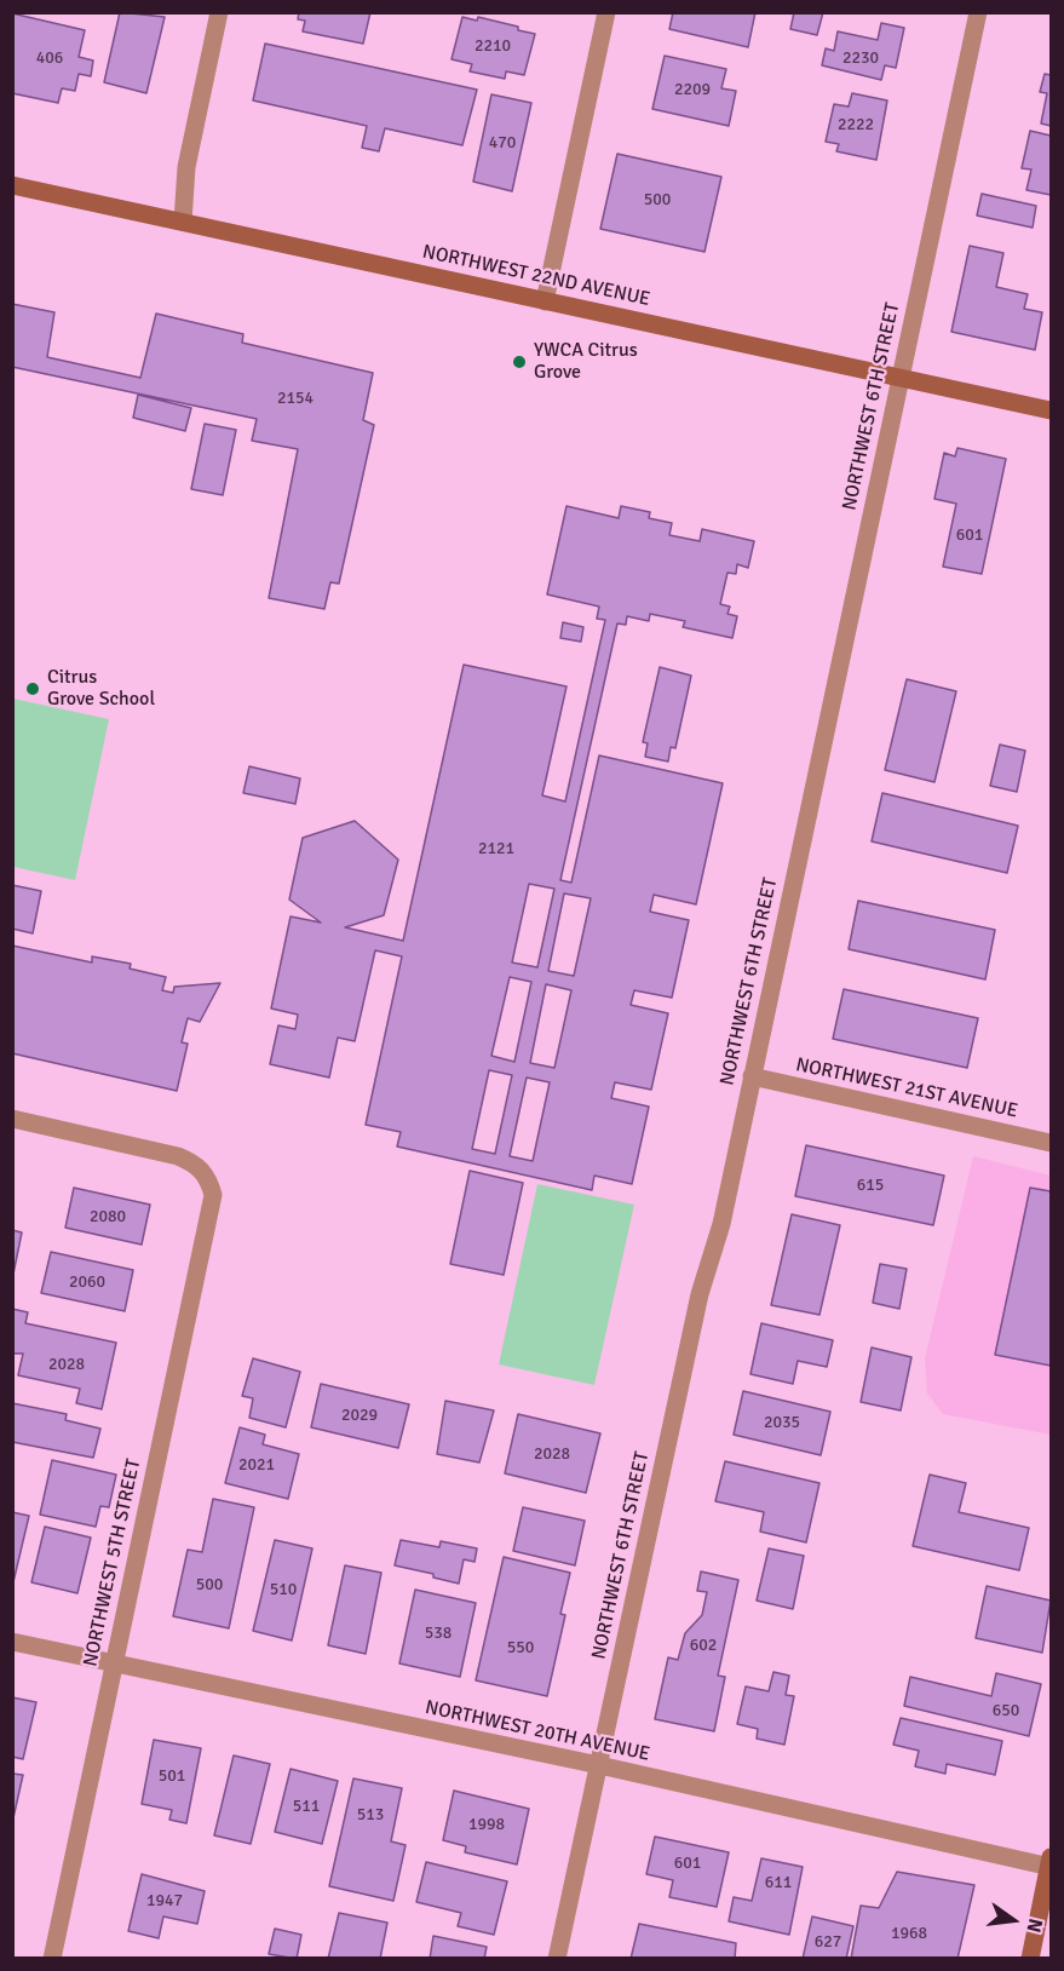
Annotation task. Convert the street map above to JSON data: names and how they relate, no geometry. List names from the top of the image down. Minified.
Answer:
{"streets":{"main road":["NORTHWEST 22ND AVENUE"],"street":["NORTHWEST 6TH STREET","NORTHWEST 21ST AVENUE","NORTHWEST 5TH STREET","NORTHWEST 20TH AVENUE"]},"crossings":[["NORTHWEST 22ND AVENUE","NORTHWEST 6TH STREET"],["NORTHWEST 6TH STREET","NORTHWEST 21ST AVENUE"],["NORTHWEST 6TH STREET","NORTHWEST 20TH AVENUE"],["NORTHWEST 5TH STREET","NORTHWEST 20TH AVENUE"]],"places":["YWCA Citrus Grove","Citrus Grove School"],"house_numbers":["2210","406","2230","2209","2222","470","500","2154","601","2121","615","2080","2060","2028","2029","2035","2028","2021","500","510","538","602","550","650","501","511","513","1998","601","611","1947","1968","627"],"north":"right"}
